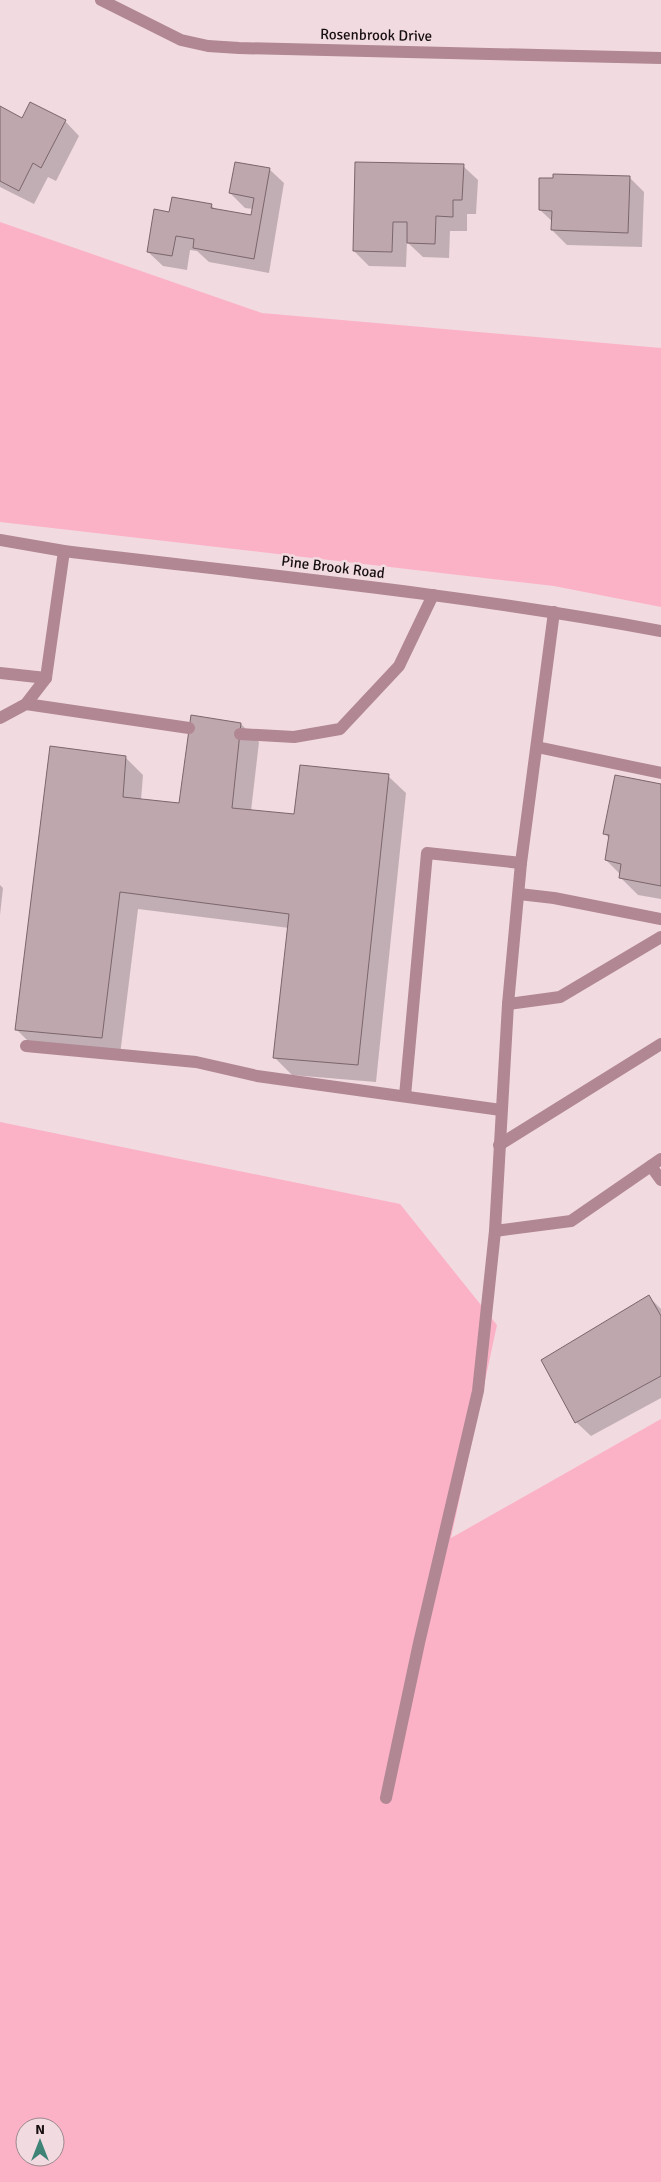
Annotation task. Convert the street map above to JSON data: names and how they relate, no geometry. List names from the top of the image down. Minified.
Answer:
{"streets":{"street":["Rosenbrook Drive","Pine Brook Road"]},"north":"top"}
